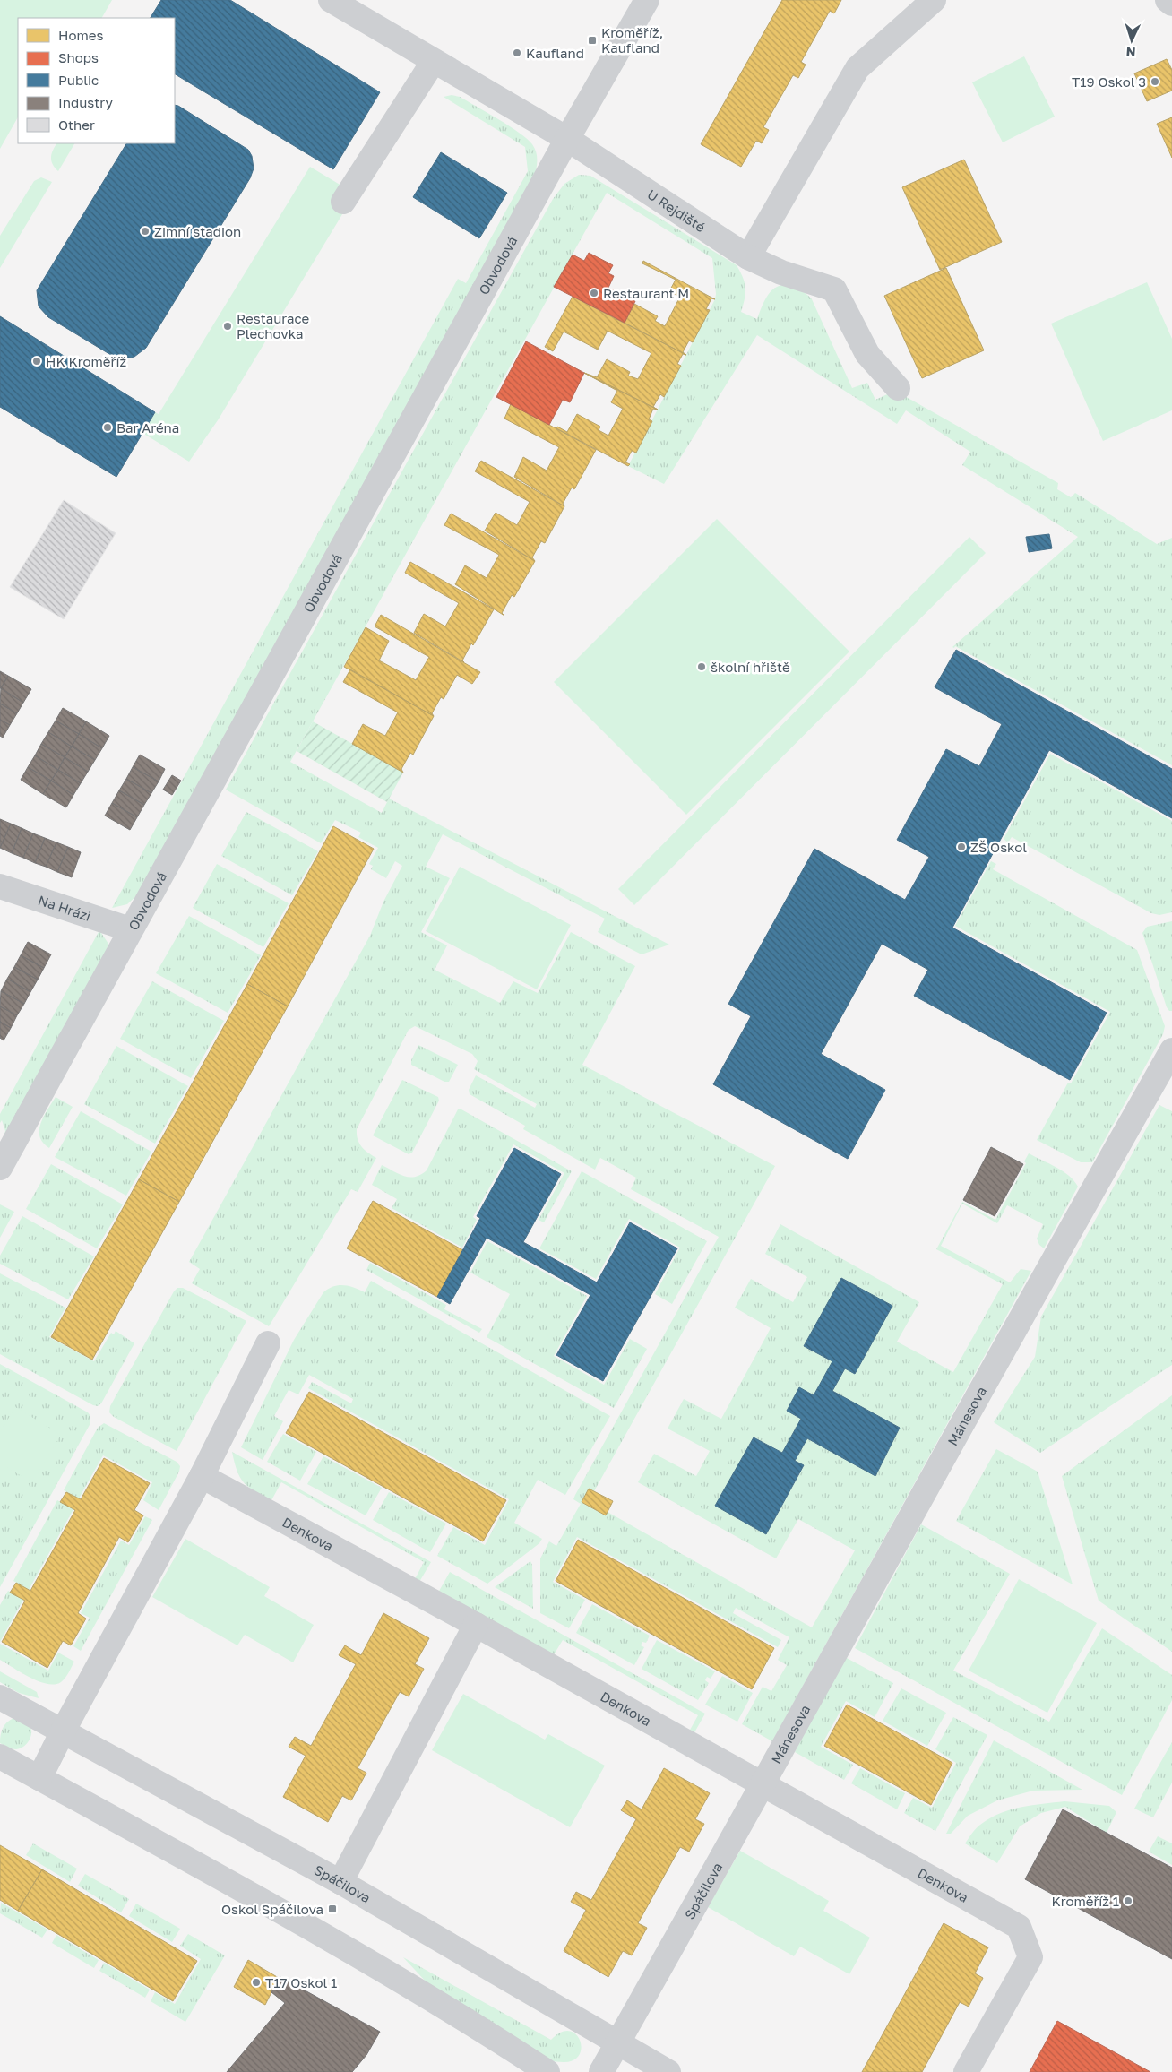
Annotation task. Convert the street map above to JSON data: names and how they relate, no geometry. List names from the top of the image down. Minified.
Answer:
{"streets":{"street":["U Rejdiště","Obvodová","Na Hrázi","Mánesova","Denkova","Spáčilova"]},"crossings":[["U Rejdiště","Obvodová"],["Obvodová","Na Hrázi"],["Mánesova","Denkova"],["Mánesova","Spáčilova"],["Denkova","Spáčilova"]],"places":{"transit":["Kroměříž, Kaufland","Oskol Spáčilova"],"other":["Kaufland","T19 Oskol 3","Zimní stadion","Restaurant M","Restaurace Plechovka","HK Kroměříž","Bar Aréna","školní hřiště","ZŠ Oskol","Kroměříž 1","T17 Oskol 1"]},"legend":["Homes","Shops","Public","Industry","Other"],"north":"bottom"}
